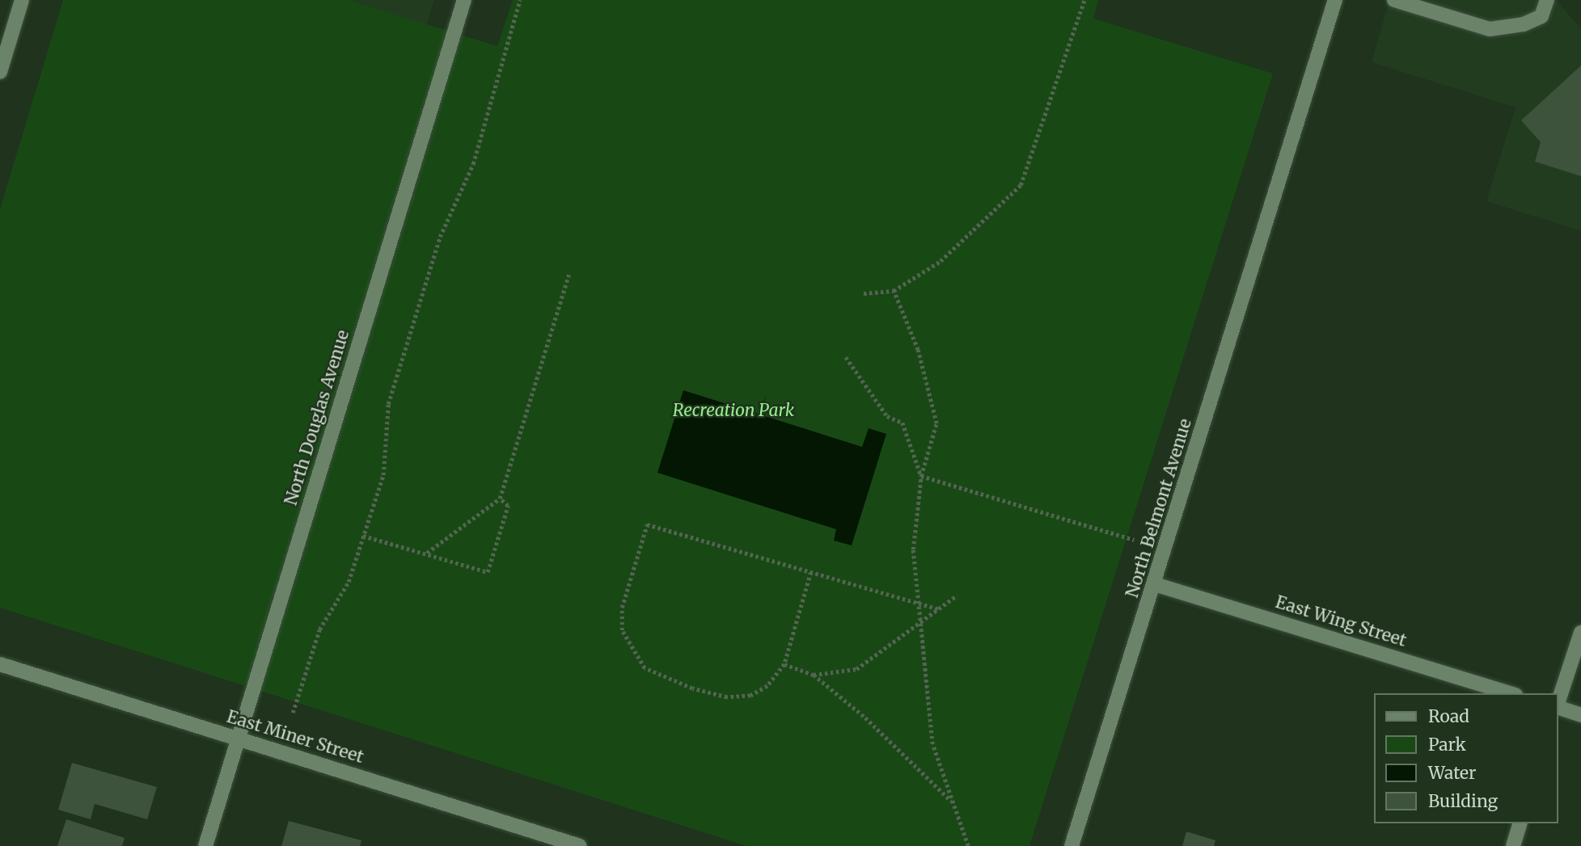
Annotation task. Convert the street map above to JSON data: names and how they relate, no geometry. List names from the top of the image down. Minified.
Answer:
{"streets":{"street":["North Douglas Avenue","North Belmont Avenue","East Wing Street","East Miner Street"]},"crossings":[["North Douglas Avenue","East Miner Street"],["North Belmont Avenue","East Wing Street"]],"parks":["Recreation Park"],"legend":["Road","Park","Water","Building"]}
